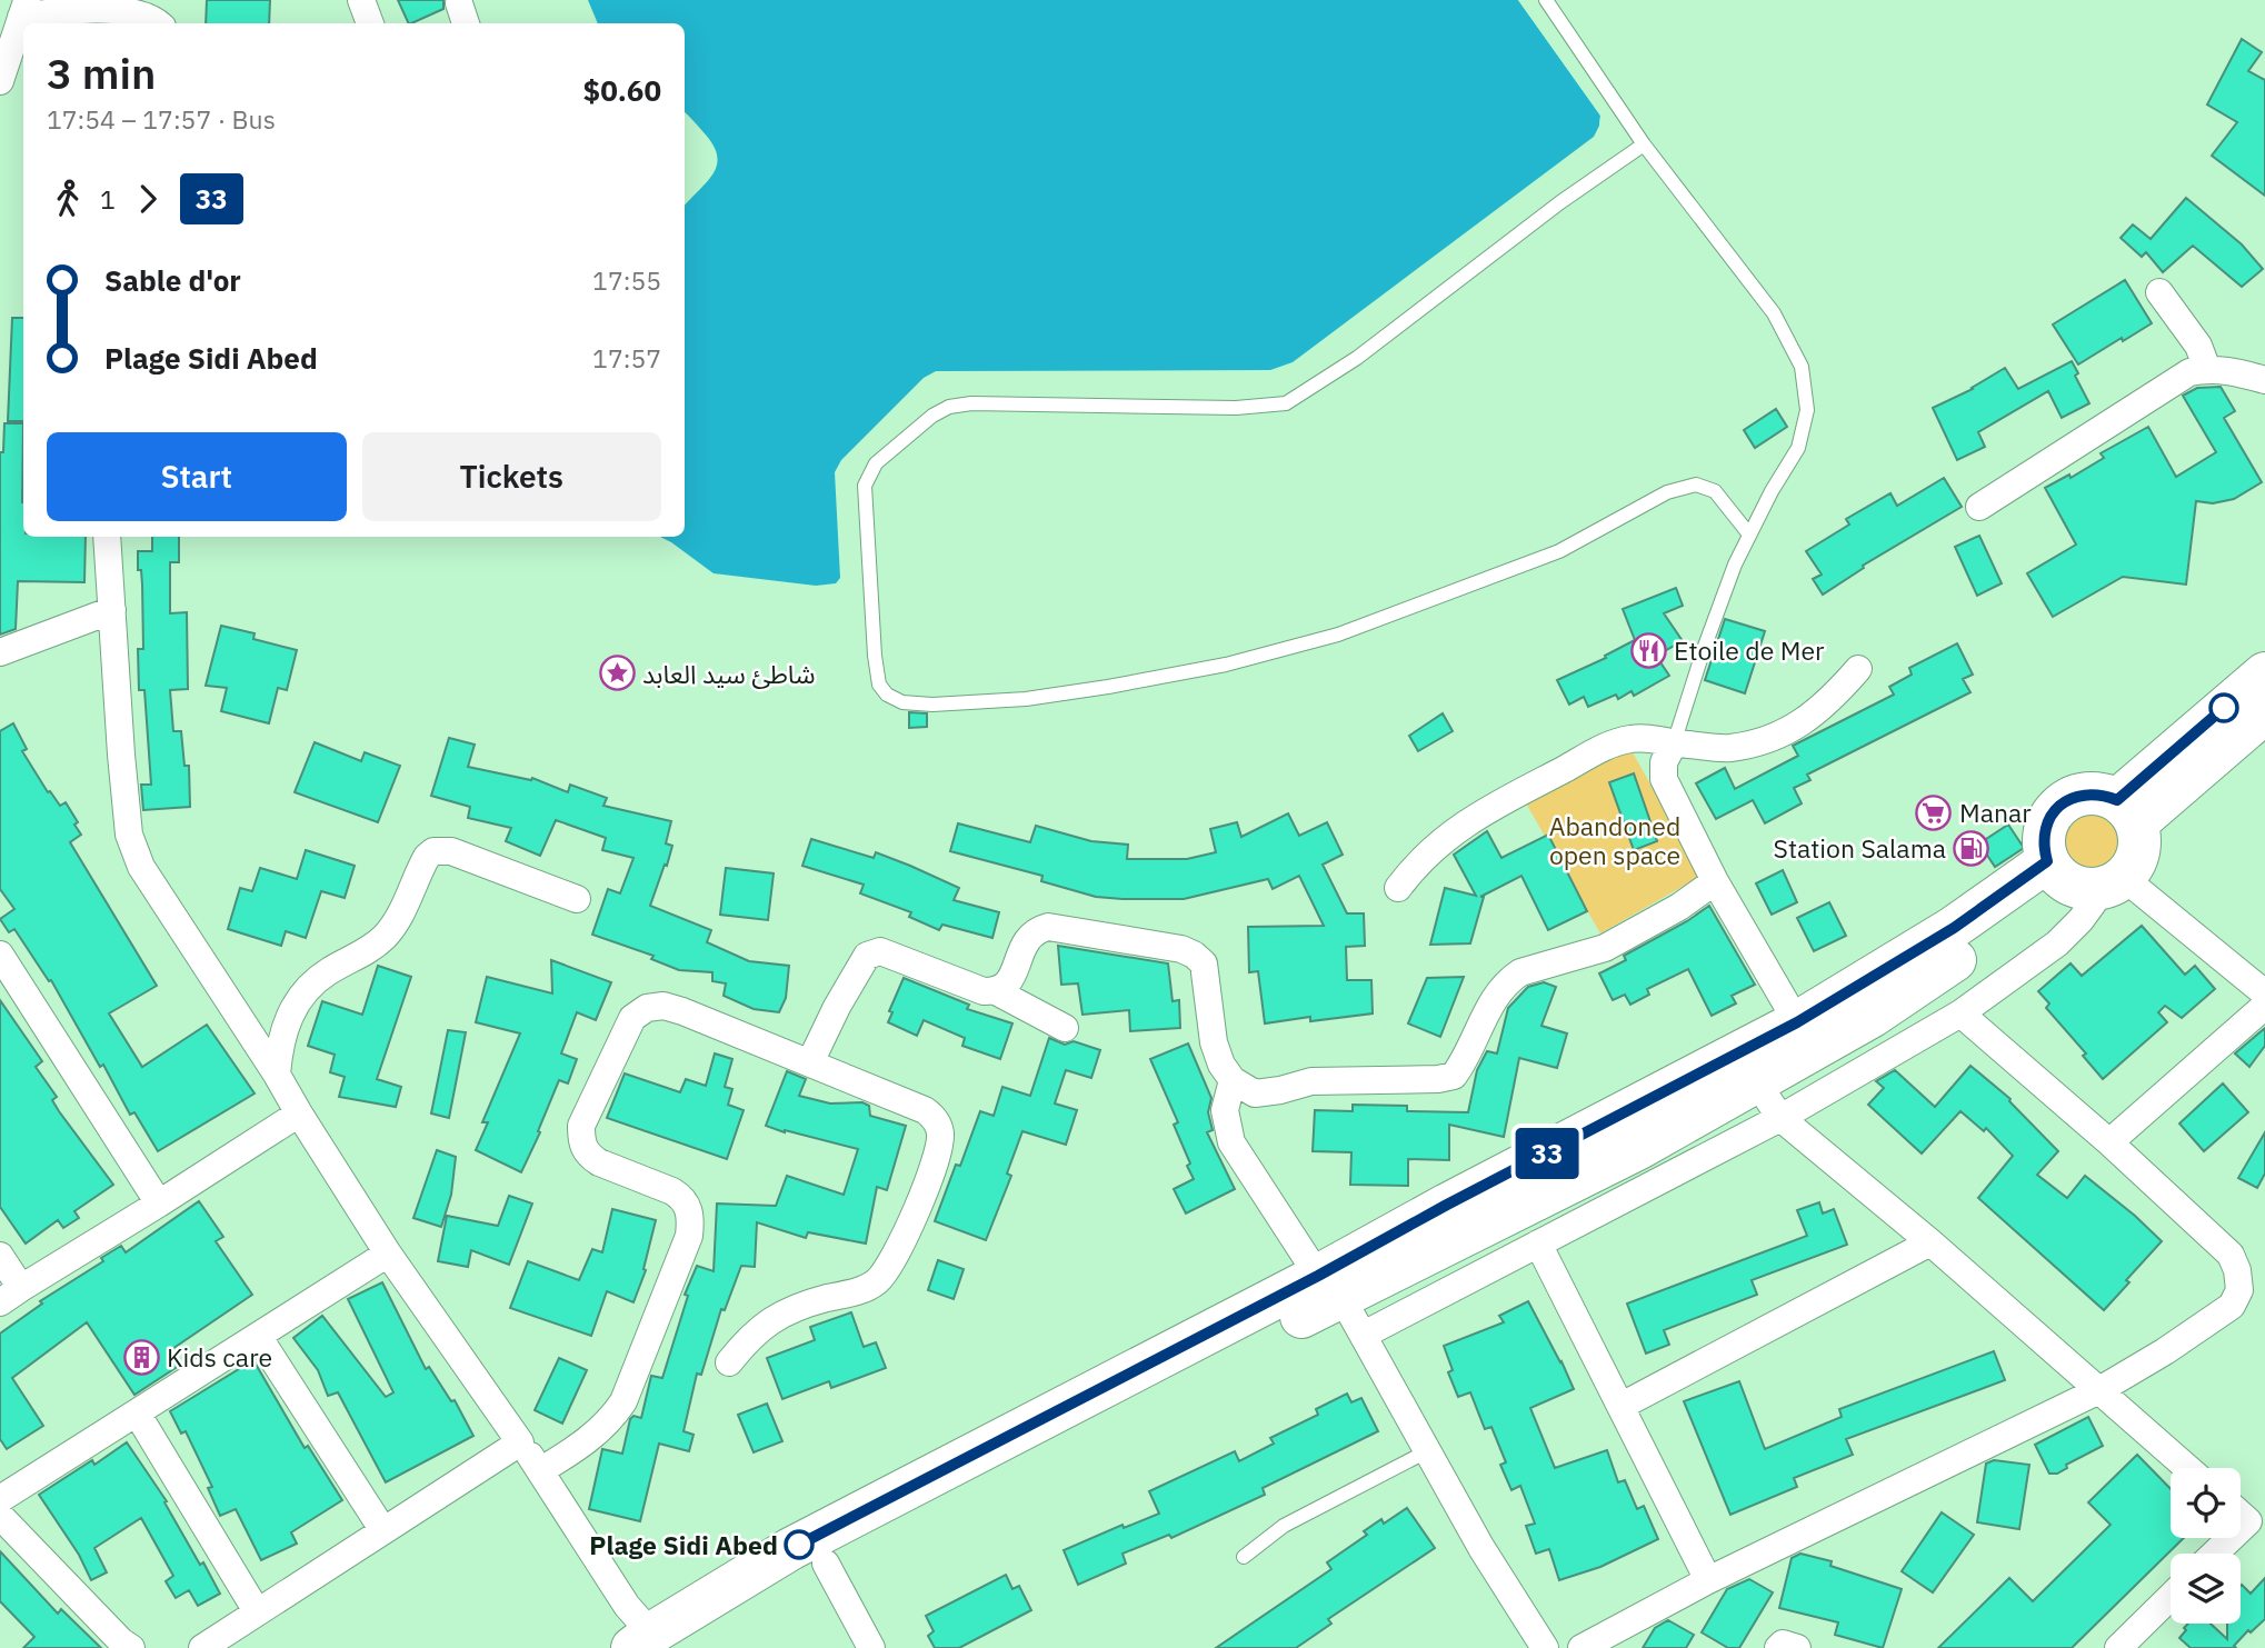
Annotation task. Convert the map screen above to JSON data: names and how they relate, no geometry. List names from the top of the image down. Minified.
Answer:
{"parks":["Abandoned open space"],"places":{"restaurant":["Etoile de Mer"],"place":["شاطئ سيد العابد"],"supermarket":["Manar"],"fuel station":["Station Salama"],"building":["Kids care"],"other":["Plage Sidi Abed"]},"lines":["bus line 33"],"page":{"on_map":"33","heading":["3 min","17:54 – 17:57 · Bus","$0.60"],"legs":["1","33"],"list":[{"name":"Sable d'or","value":"17:55"},{"name":"Plage Sidi Abed","value":"17:57"}],"buttons":["Start","Tickets"]}}
